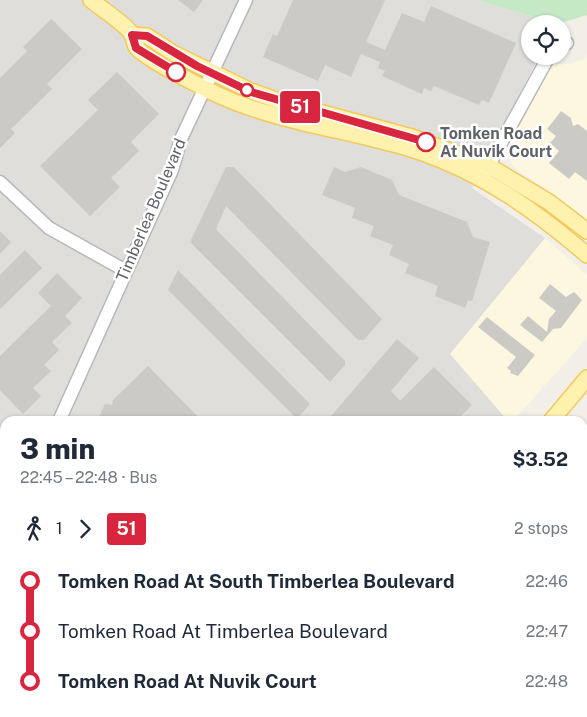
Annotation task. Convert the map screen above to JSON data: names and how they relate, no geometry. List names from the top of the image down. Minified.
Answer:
{"streets":{"street":["Timberlea Boulevard"]},"places":["Tomken Road At Nuvik Court"],"lines":["bus line 51"],"page":{"on_map":"51","heading":["3 min","22:45 – 22:48 · Bus","$3.52"],"legs":["1","51","2 stops"],"list":[{"name":"Tomken Road At South Timberlea Boulevard","value":"22:46"},{"name":"Tomken Road At Timberlea Boulevard","value":"22:47"},{"name":"Tomken Road At Nuvik Court","value":"22:48"}]}}
